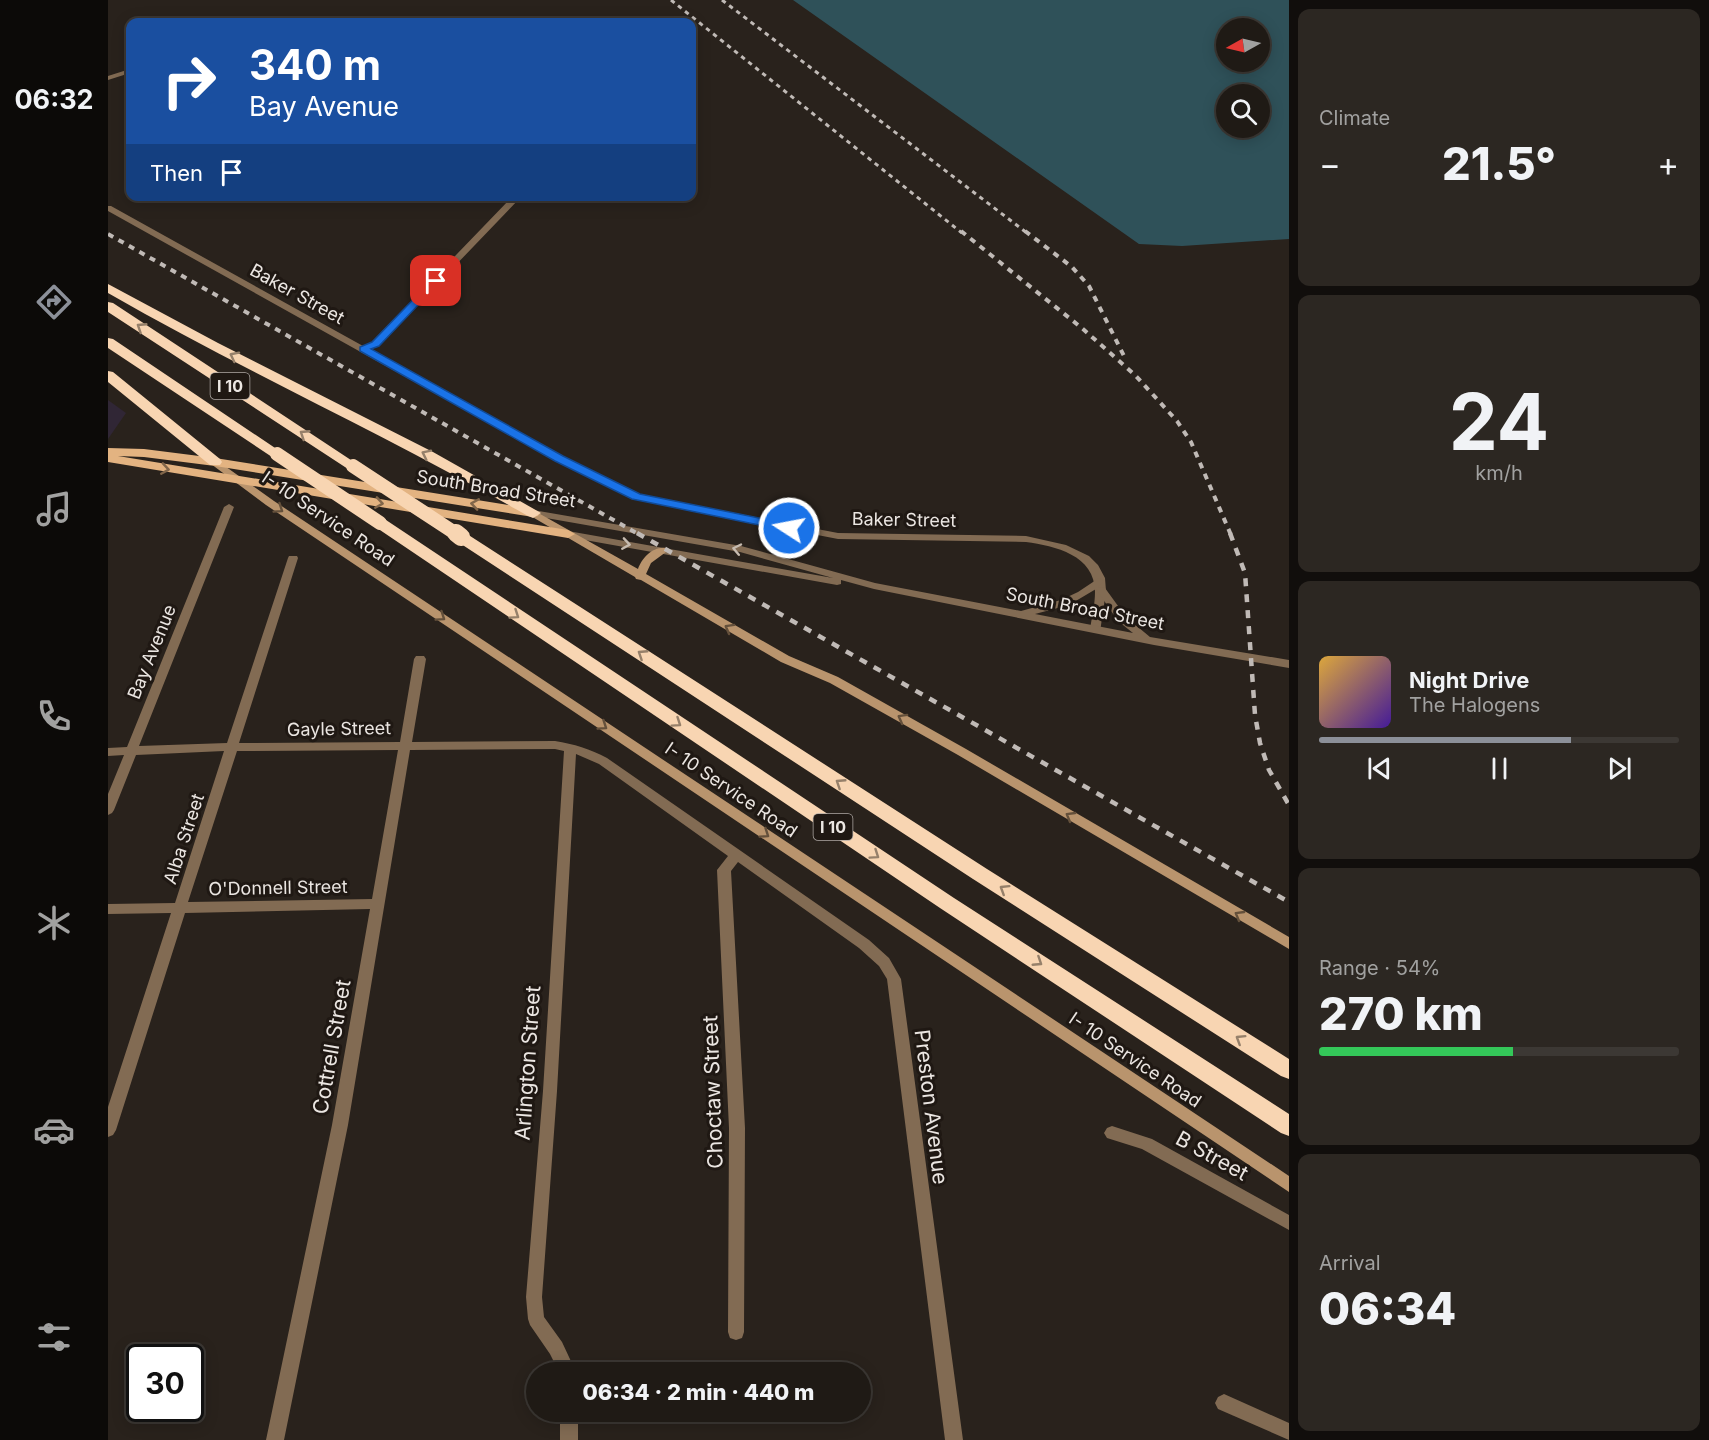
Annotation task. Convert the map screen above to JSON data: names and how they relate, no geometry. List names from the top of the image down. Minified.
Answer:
{"streets":{"highway":["I 10"],"main road":["South Broad Street","I- 10 Service Road"],"street":["Baker Street","Bay Avenue","Gayle Street","Alba Street","O'Donnell Street","Cottrell Street","Arlington Street","Choctaw Street","Preston Avenue","B Street"]},"crossings":[["Baker Street","South Broad Street"],["South Broad Street","I- 10 Service Road"],["Bay Avenue","Gayle Street"],["Gayle Street","Alba Street"],["Gayle Street","Cottrell Street"],["Gayle Street","Arlington Street"],["Gayle Street","Choctaw Street"],["Gayle Street","Preston Avenue"],["Alba Street","O'Donnell Street"],["O'Donnell Street","Cottrell Street"],["Choctaw Street","Preston Avenue"]],"one_way":["I- 10 Service Road"],"north":"left","page":{"tabs":"06:32","tile":["Climate",["24","km/h"],["Range · 54%","270 km"],["Arrival","06:34"]],"turn":["340 m","Bay Avenue"],"heat":["−","21.5°","+"],"then":"Then","song":["Night Drive","The Halogens"],"limit":"30","trip":"06:34 · 2 min · 440 m"}}
